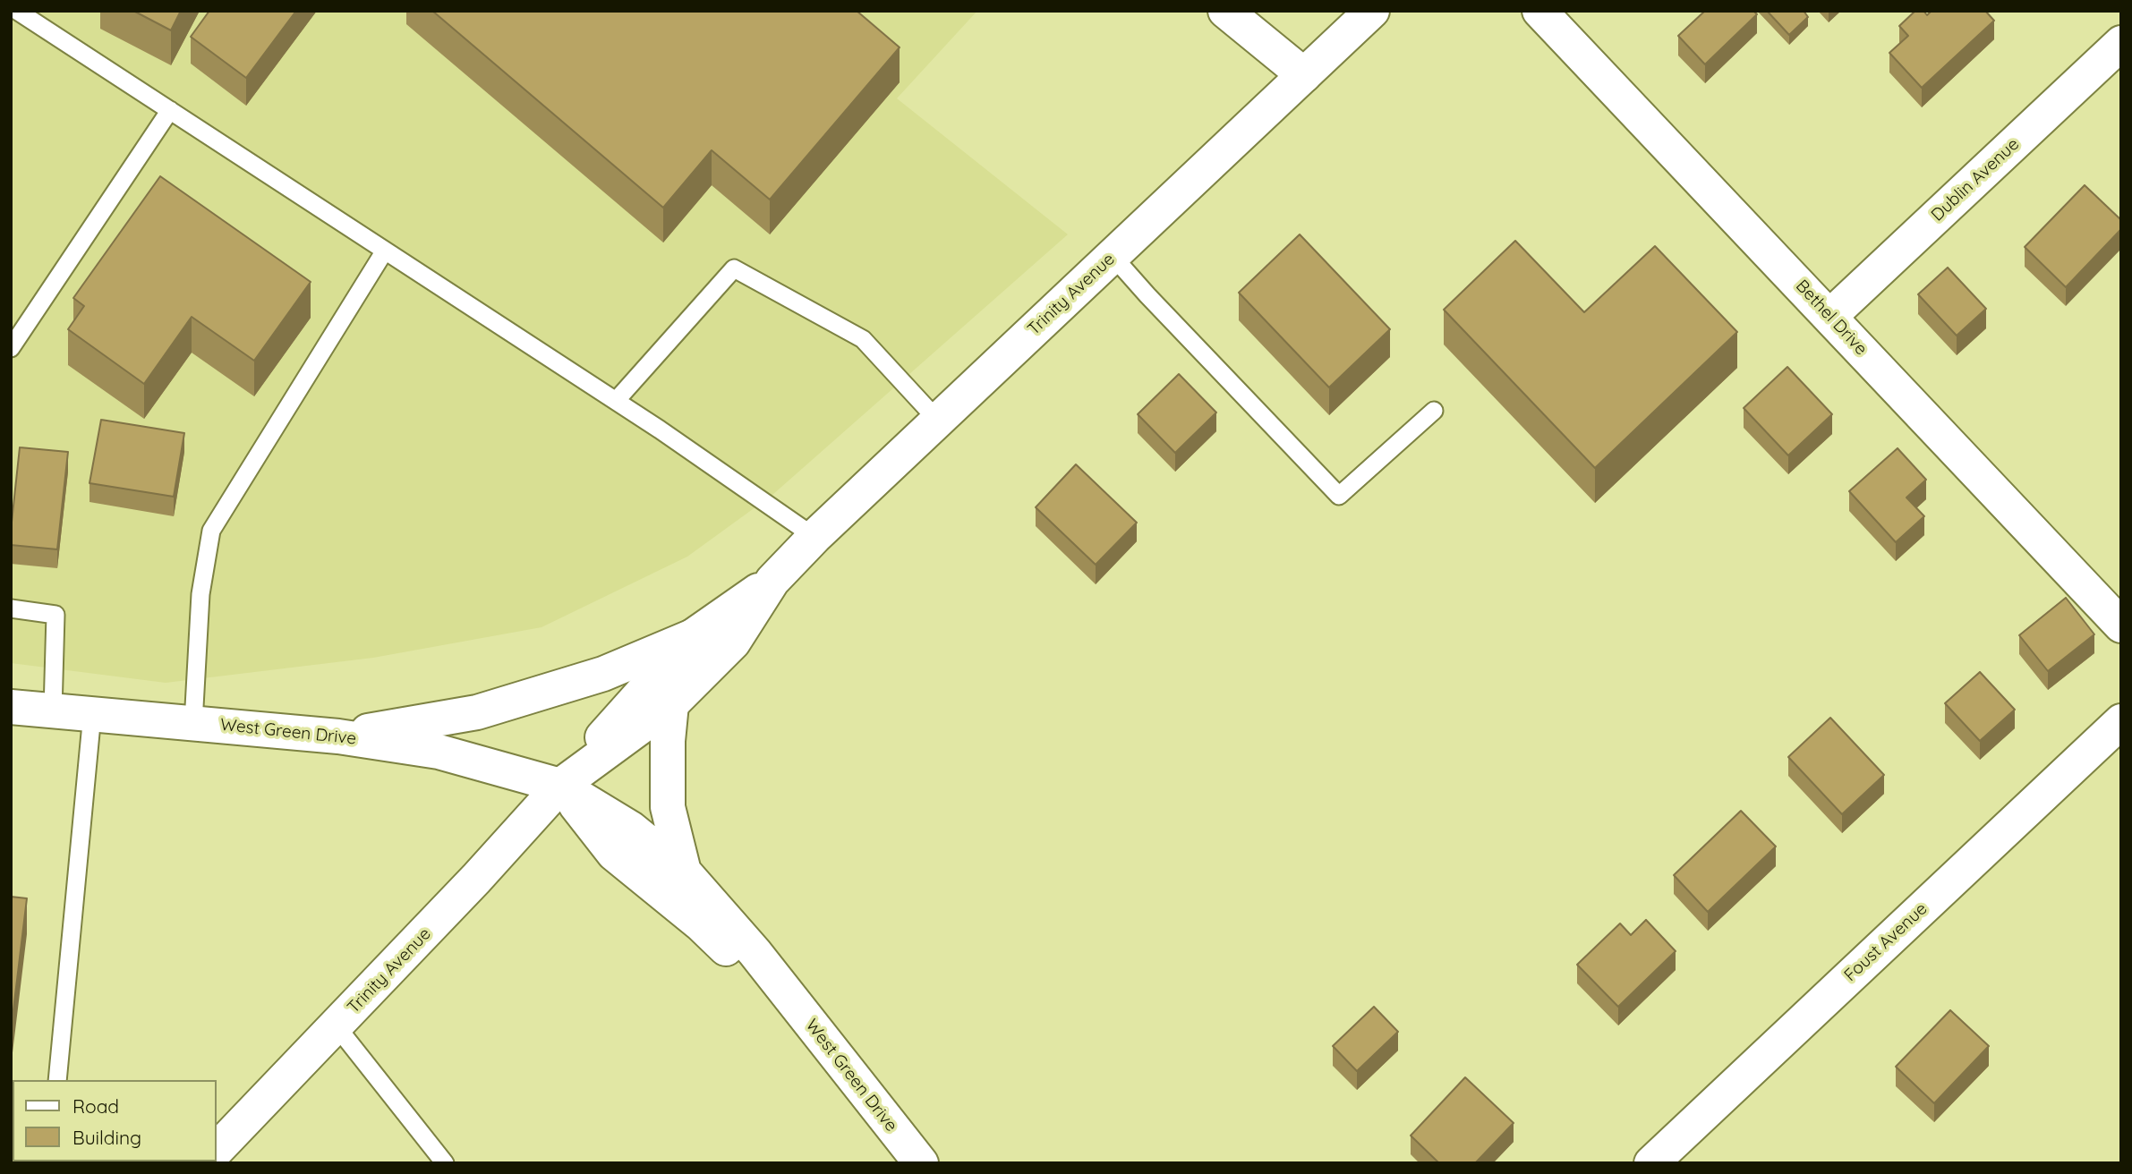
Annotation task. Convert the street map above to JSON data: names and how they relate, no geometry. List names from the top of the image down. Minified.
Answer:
{"streets":{"street":["Dublin Avenue","Trinity Avenue","Bethel Drive","West Green Drive","Foust Avenue"]},"crossings":[["Dublin Avenue","Bethel Drive"],["Trinity Avenue","West Green Drive"]],"legend":["Road","Building"]}
